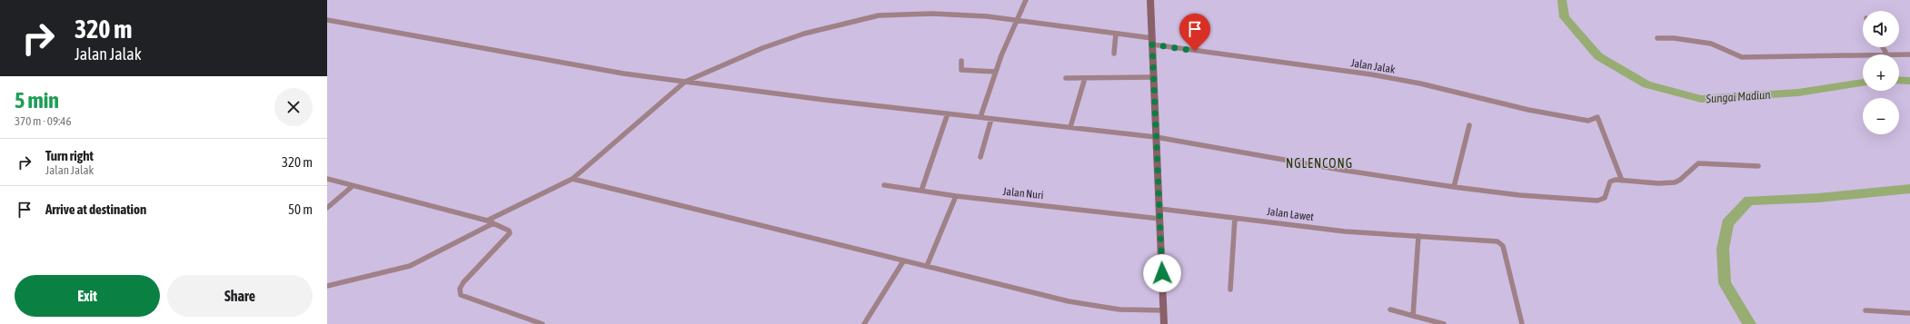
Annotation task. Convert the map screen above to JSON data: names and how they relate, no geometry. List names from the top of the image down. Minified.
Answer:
{"streets":{"street":["Jalan Jalak","Jalan Nuri","Jalan Lawet"]},"districts":["NGLENCONG"],"water":["Sungai Madiun"],"page":{"turn":["320 m","Jalan Jalak"],"map_buttons":["+","−"],"heading":["5 min","370 m · 09:46"],"list":[{"name":"Turn right","note":"Jalan Jalak","value":"320 m"},{"name":"Arrive at destination","value":"50 m"}],"buttons":["Exit","Share"]}}
